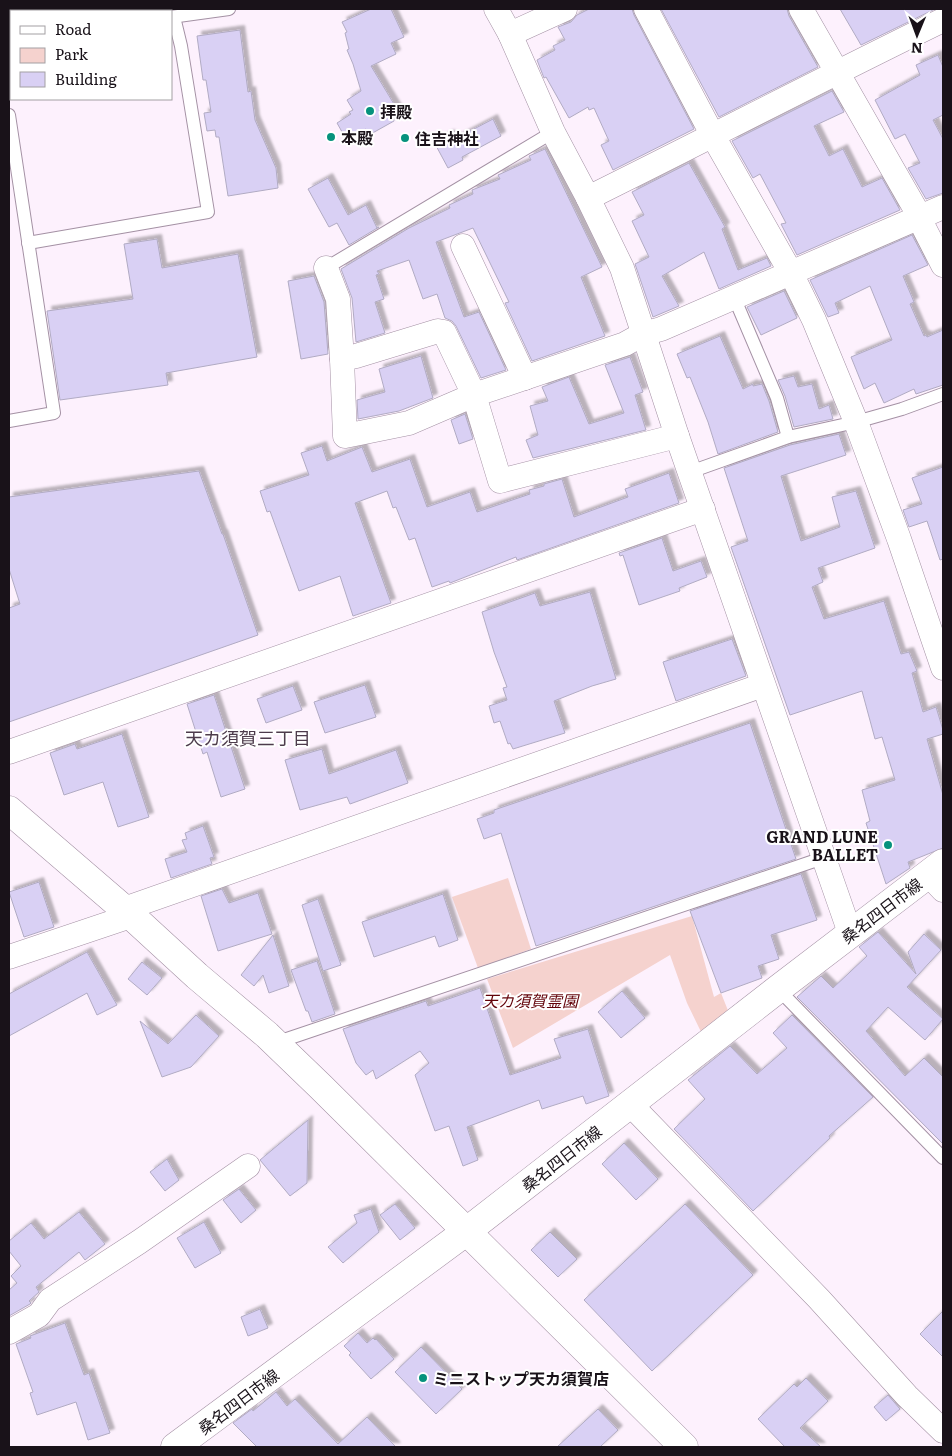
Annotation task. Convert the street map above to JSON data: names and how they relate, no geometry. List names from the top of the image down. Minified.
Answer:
{"streets":{"main road":["桑名四日市線"]},"districts":["天カ須賀三丁目"],"parks":["天カ須賀霊園"],"places":["拝殿","本殿","住吉神社","GRAND LUNE BALLET","ミニストップ天カ須賀店"],"legend":["Road","Park","Building"],"north":"bottom"}
